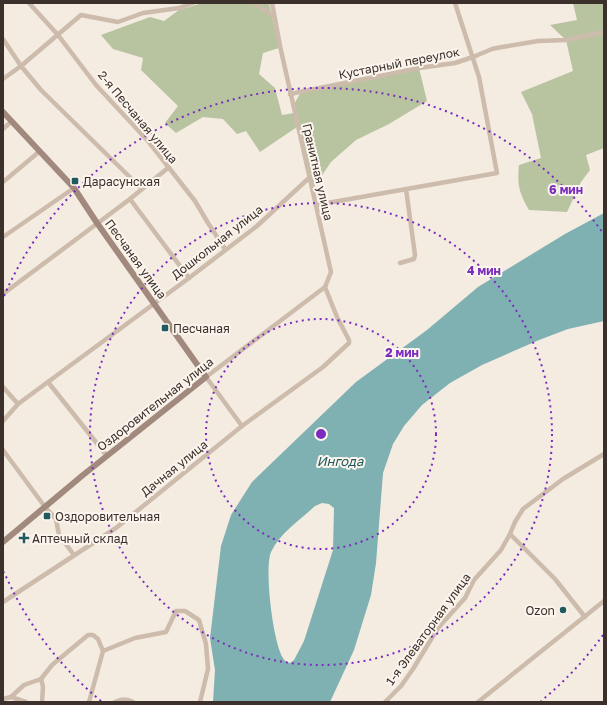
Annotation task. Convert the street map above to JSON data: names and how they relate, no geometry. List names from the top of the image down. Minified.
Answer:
{"streets":{"street":["Кустарный переулок","2-я Песчаная улица","Гранитная улица","Дошкольная улица","Песчаная улица","Оздоровительная улица","Дачная улица","1-я Элеваторная улица"]},"crossings":[["Кустарный переулок","Гранитная улица"],["2-я Песчаная улица","Дошкольная улица"],["Гранитная улица","Дошкольная улица"],["Гранитная улица","Оздоровительная улица"],["Гранитная улица","Дачная улица"],["Дошкольная улица","Песчаная улица"],["Песчаная улица","Оздоровительная улица"],["Песчаная улица","Дачная улица"],["Оздоровительная улица","Дачная улица"]],"water":["Ингода"],"places":{"transit":["Дарасунская","Песчаная","Оздоровительная"],"health":["Аптечный склад"],"other":["Ozon"]},"rings":["6 мин","4 мин","2 мин"]}
